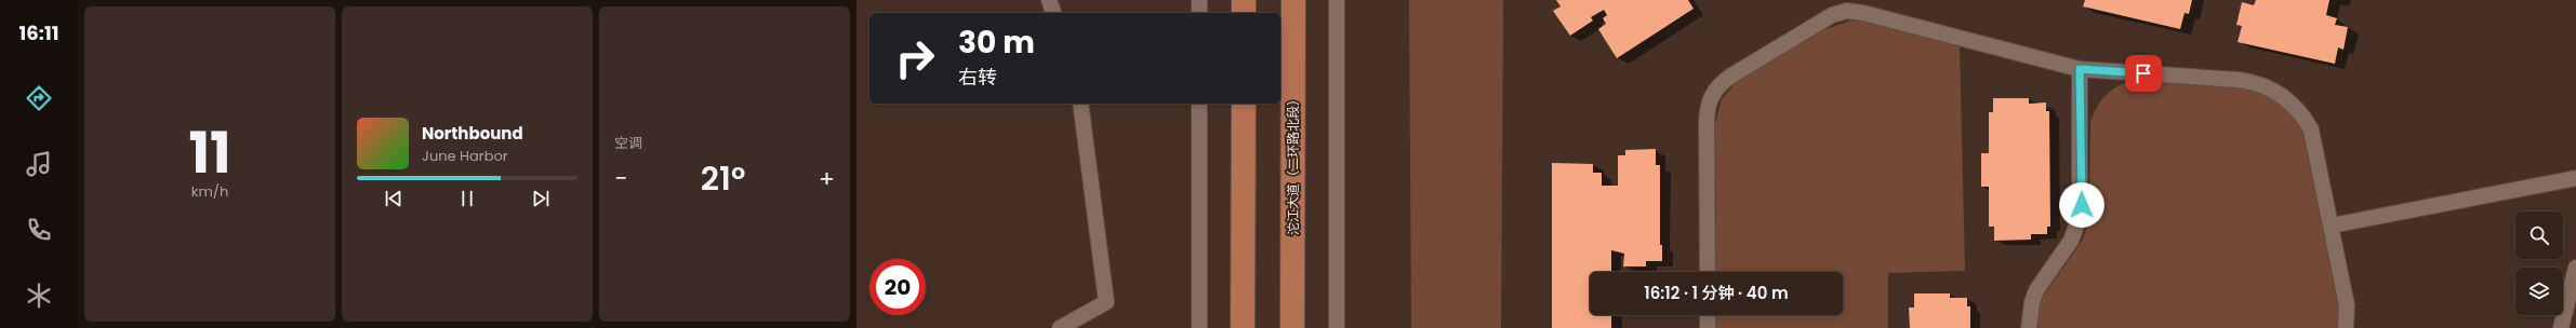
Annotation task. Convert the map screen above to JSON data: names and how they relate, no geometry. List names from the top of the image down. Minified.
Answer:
{"streets":{"highway":["沱江大道（二环路北段）"]},"page":{"tabs":"16:11","tile":[["11","km/h"],"空调"],"turn":["30 m","右转"],"song":["Northbound","June Harbor"],"heat":["−","21°","+"],"limit":"20","trip":"16:12 · 1 分钟 · 40 m"}}
